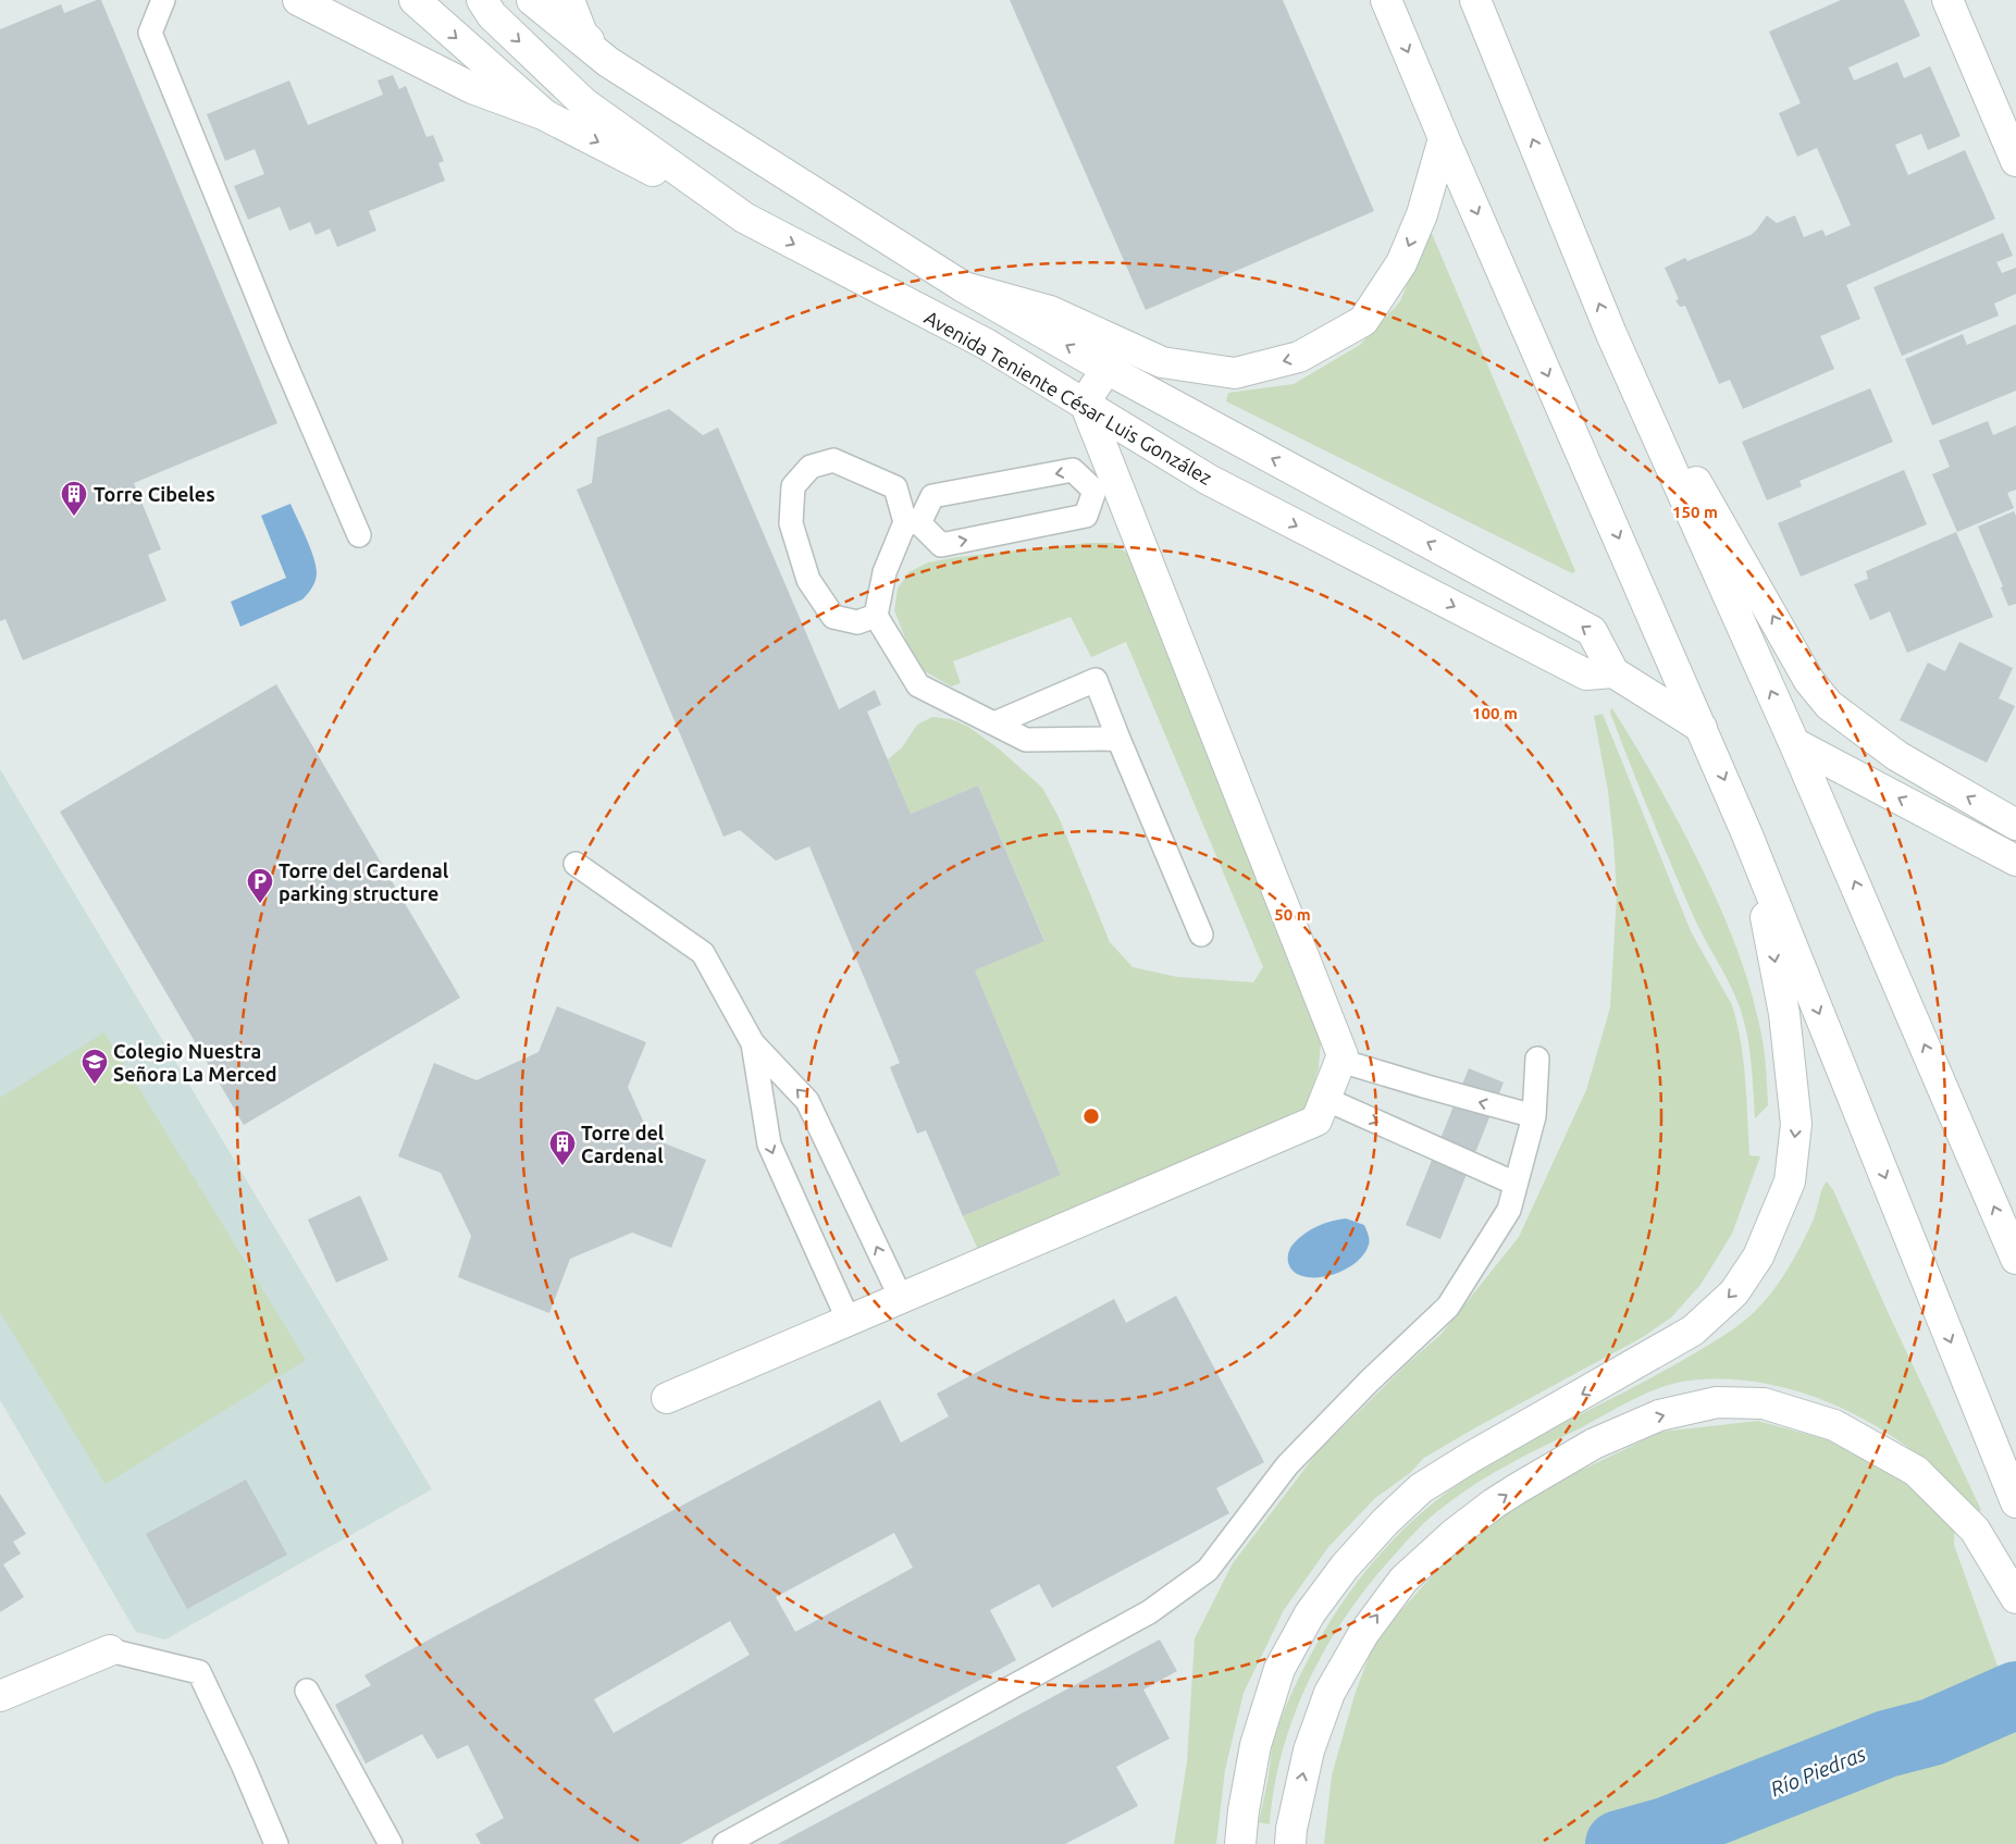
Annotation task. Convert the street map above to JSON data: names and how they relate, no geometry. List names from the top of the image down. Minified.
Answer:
{"streets":{"main road":["Avenida Teniente César Luis González"]},"water":["Río Piedras"],"places":{"building":["Torre Cibeles","Torre del Cardenal"],"parking":["Torre del Cardenal parking structure"],"school or university":["Colegio Nuestra Señora La Merced"]},"rings":["150 m","100 m","50 m"]}
